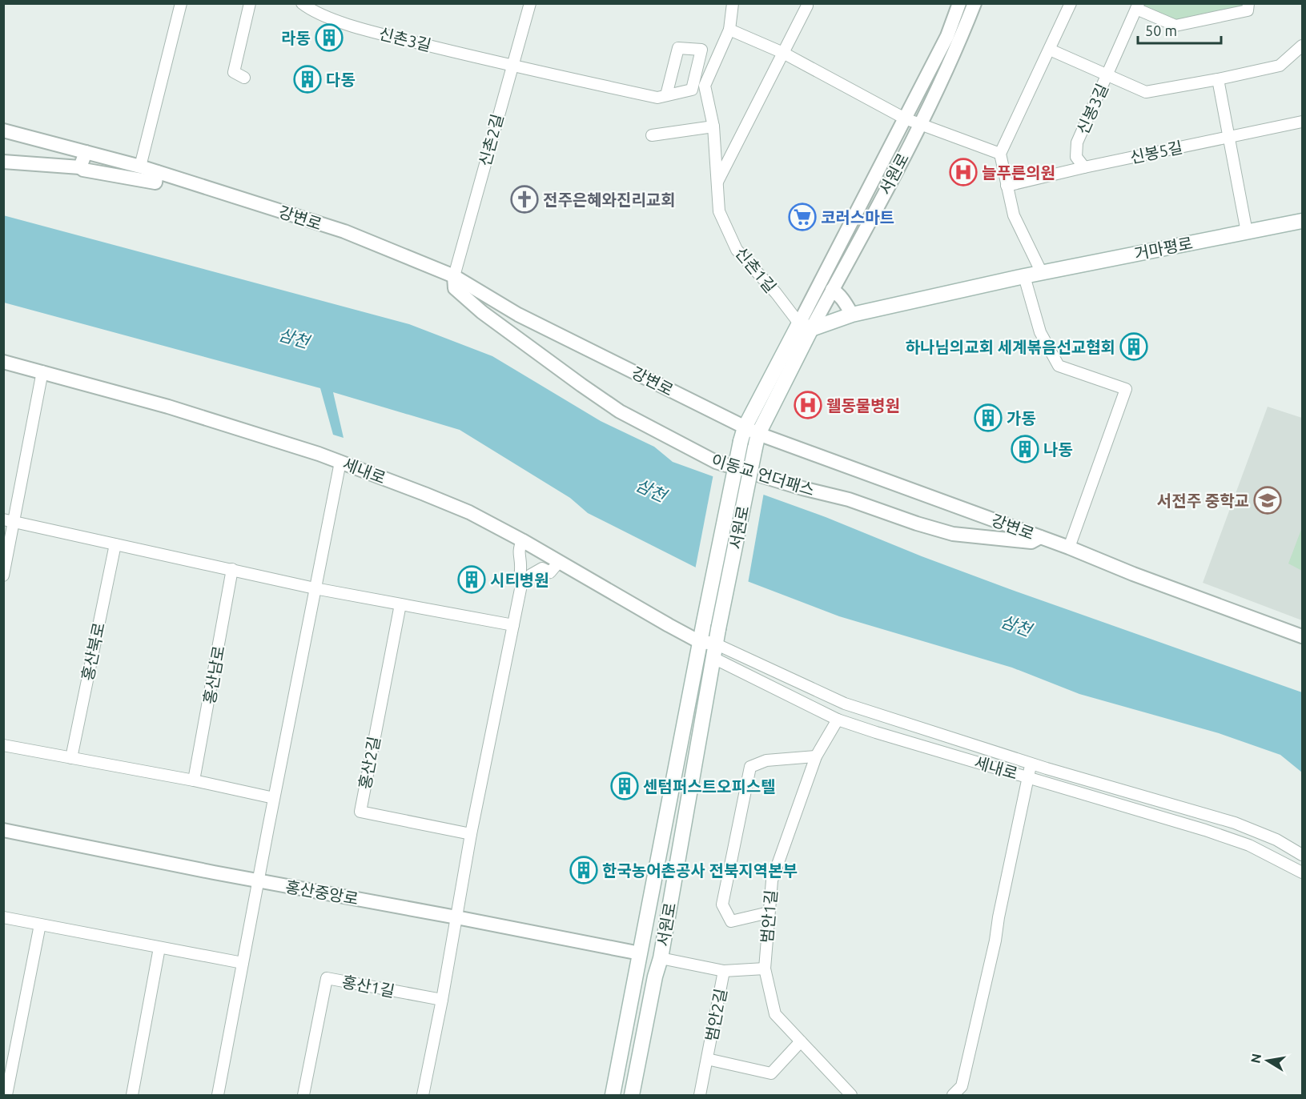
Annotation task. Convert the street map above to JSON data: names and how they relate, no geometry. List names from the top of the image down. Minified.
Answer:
{"streets":{"main road":["서원로","거마평로"],"street":["신촌3길","신봉3길","신촌2길","신봉5길","강변로","신촌1길","세내로","이동교 언더패스","홍산북로","홍산남로","홍산2길","홍산중앙로","범안1길","홍산1길","범안2길"]},"crossings":[["신촌3길","신촌2길"],["신봉3길","신봉5길"],["신촌2길","강변로"],["신촌2길","이동교 언더패스"],["서원로","강변로"],["서원로","거마평로"],["서원로","신촌1길"],["서원로","세내로"],["서원로","홍산중앙로"],["강변로","이동교 언더패스"],["거마평로","신촌1길"],["세내로","범안1길"],["범안1길","범안2길"]],"water":["삼천"],"places":{"building":["라동","다동","하나님의교회 세계볶음선교협회","가동","나동","시티병원","센텀퍼스트오피스텔","한국농어촌공사 전북지역본부"],"hospital":["늘푸른의원","웰동물병원"],"church":["전주은혜와진리교회"],"supermarket":["코러스마트"],"school or university":["서전주 중학교"]},"scale_bar":"50 m","north":"left"}
